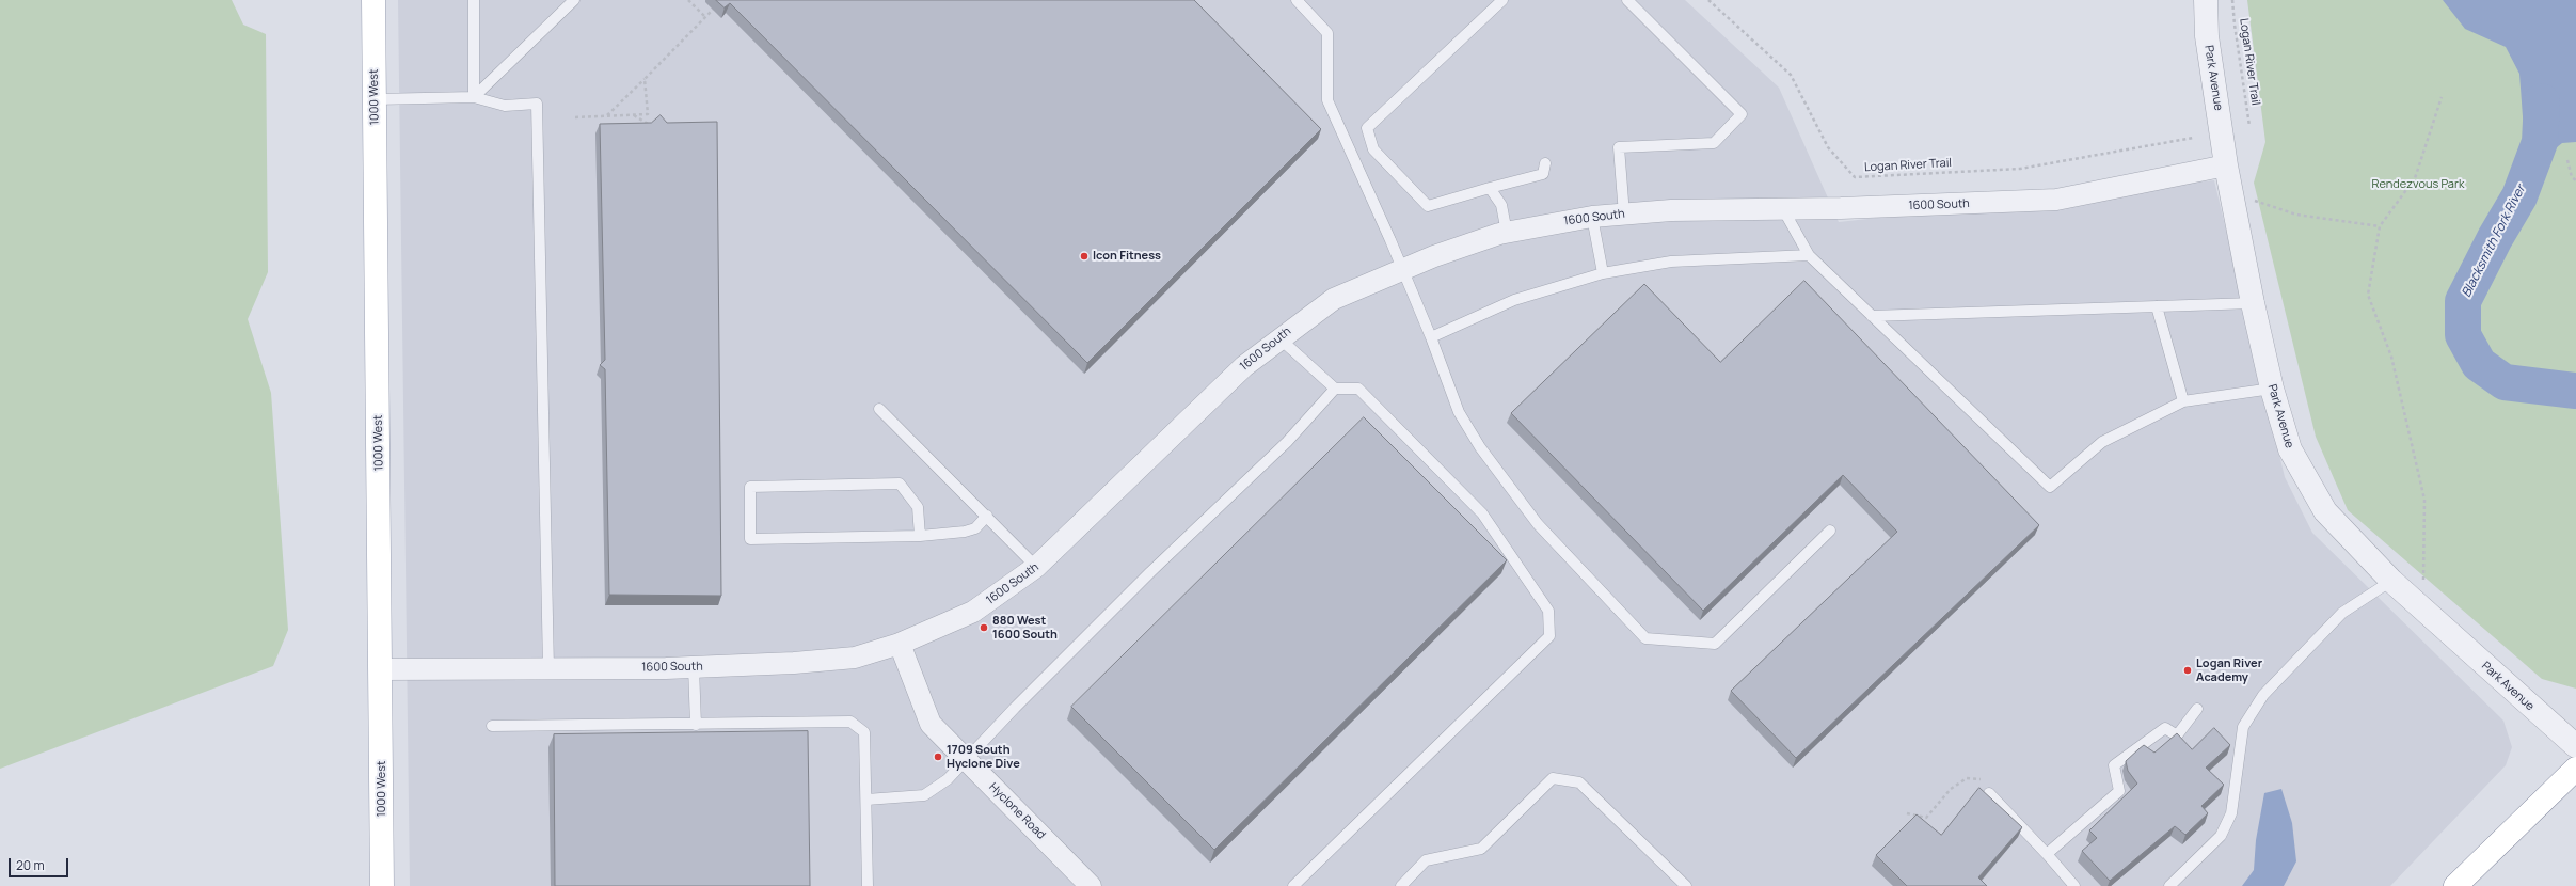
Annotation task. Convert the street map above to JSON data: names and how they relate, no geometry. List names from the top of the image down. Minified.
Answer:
{"streets":{"main road":["1000 West"],"street":["Park Avenue","1600 South","Hyclone Road"],"path":["Logan River Trail"]},"crossings":[["Park Avenue","1600 South"],["1000 West","1600 South"],["1600 South","Hyclone Road"]],"water":["Blacksmith Fork River"],"parks":["Rendezvous Park"],"places":["Icon Fitness","880 West 1600 South","Logan River Academy","1709 South Hyclone Dive"],"scale_bar":"20 m"}
